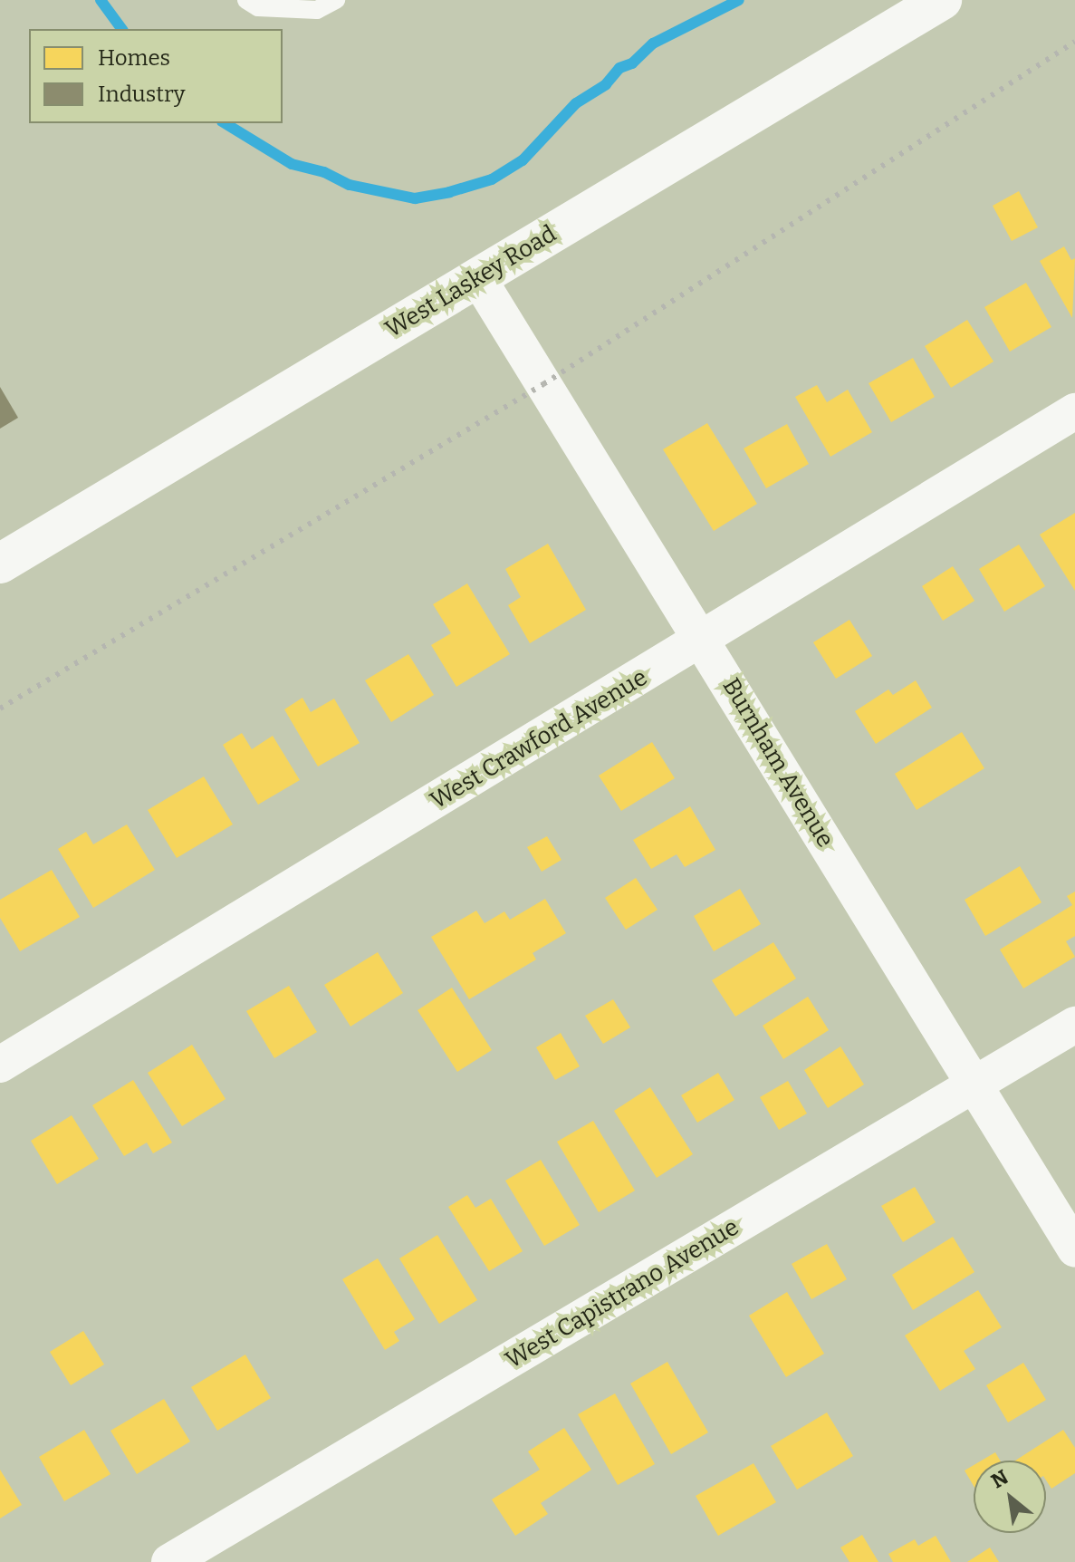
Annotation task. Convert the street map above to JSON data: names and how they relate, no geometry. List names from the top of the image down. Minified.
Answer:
{"streets":{"main road":["West Laskey Road"],"street":["West Crawford Avenue","Burnham Avenue","West Capistrano Avenue"]},"crossings":[["West Laskey Road","Burnham Avenue"],["West Crawford Avenue","Burnham Avenue"],["Burnham Avenue","West Capistrano Avenue"]],"legend":["Homes","Industry"],"north":"top left"}
